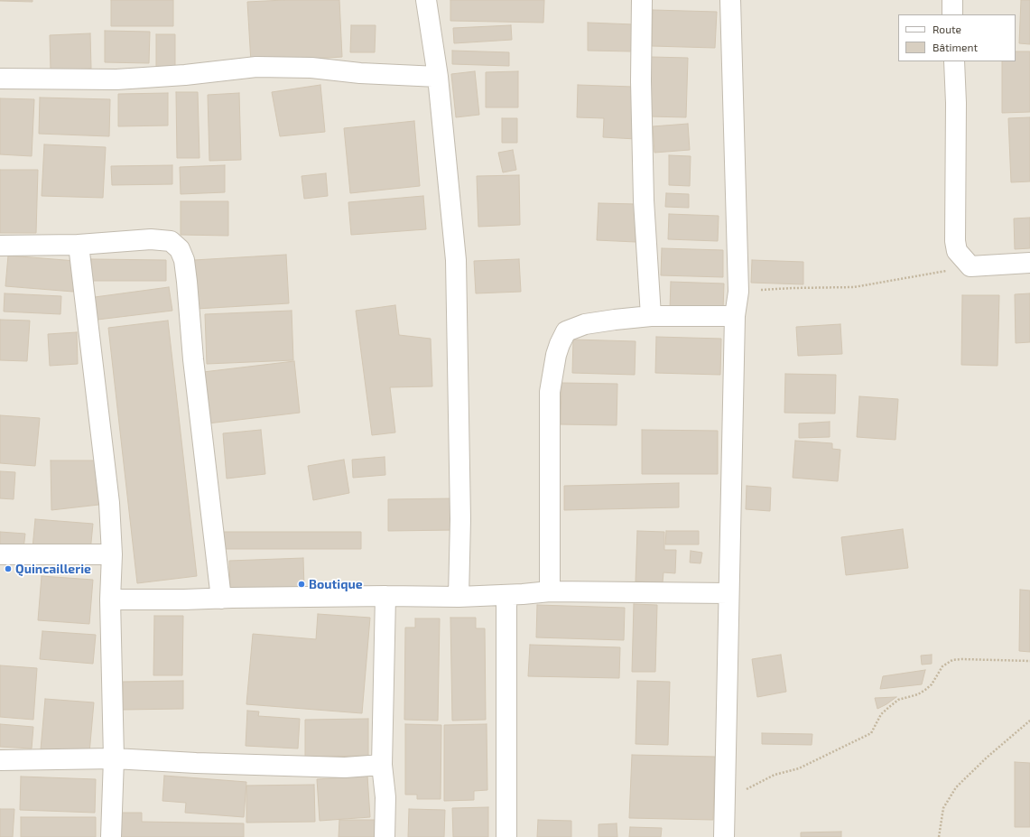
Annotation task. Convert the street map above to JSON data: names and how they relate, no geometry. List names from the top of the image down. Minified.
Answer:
{"places":["Quincaillerie","Boutique"],"legend":["Route","Bâtiment"]}
